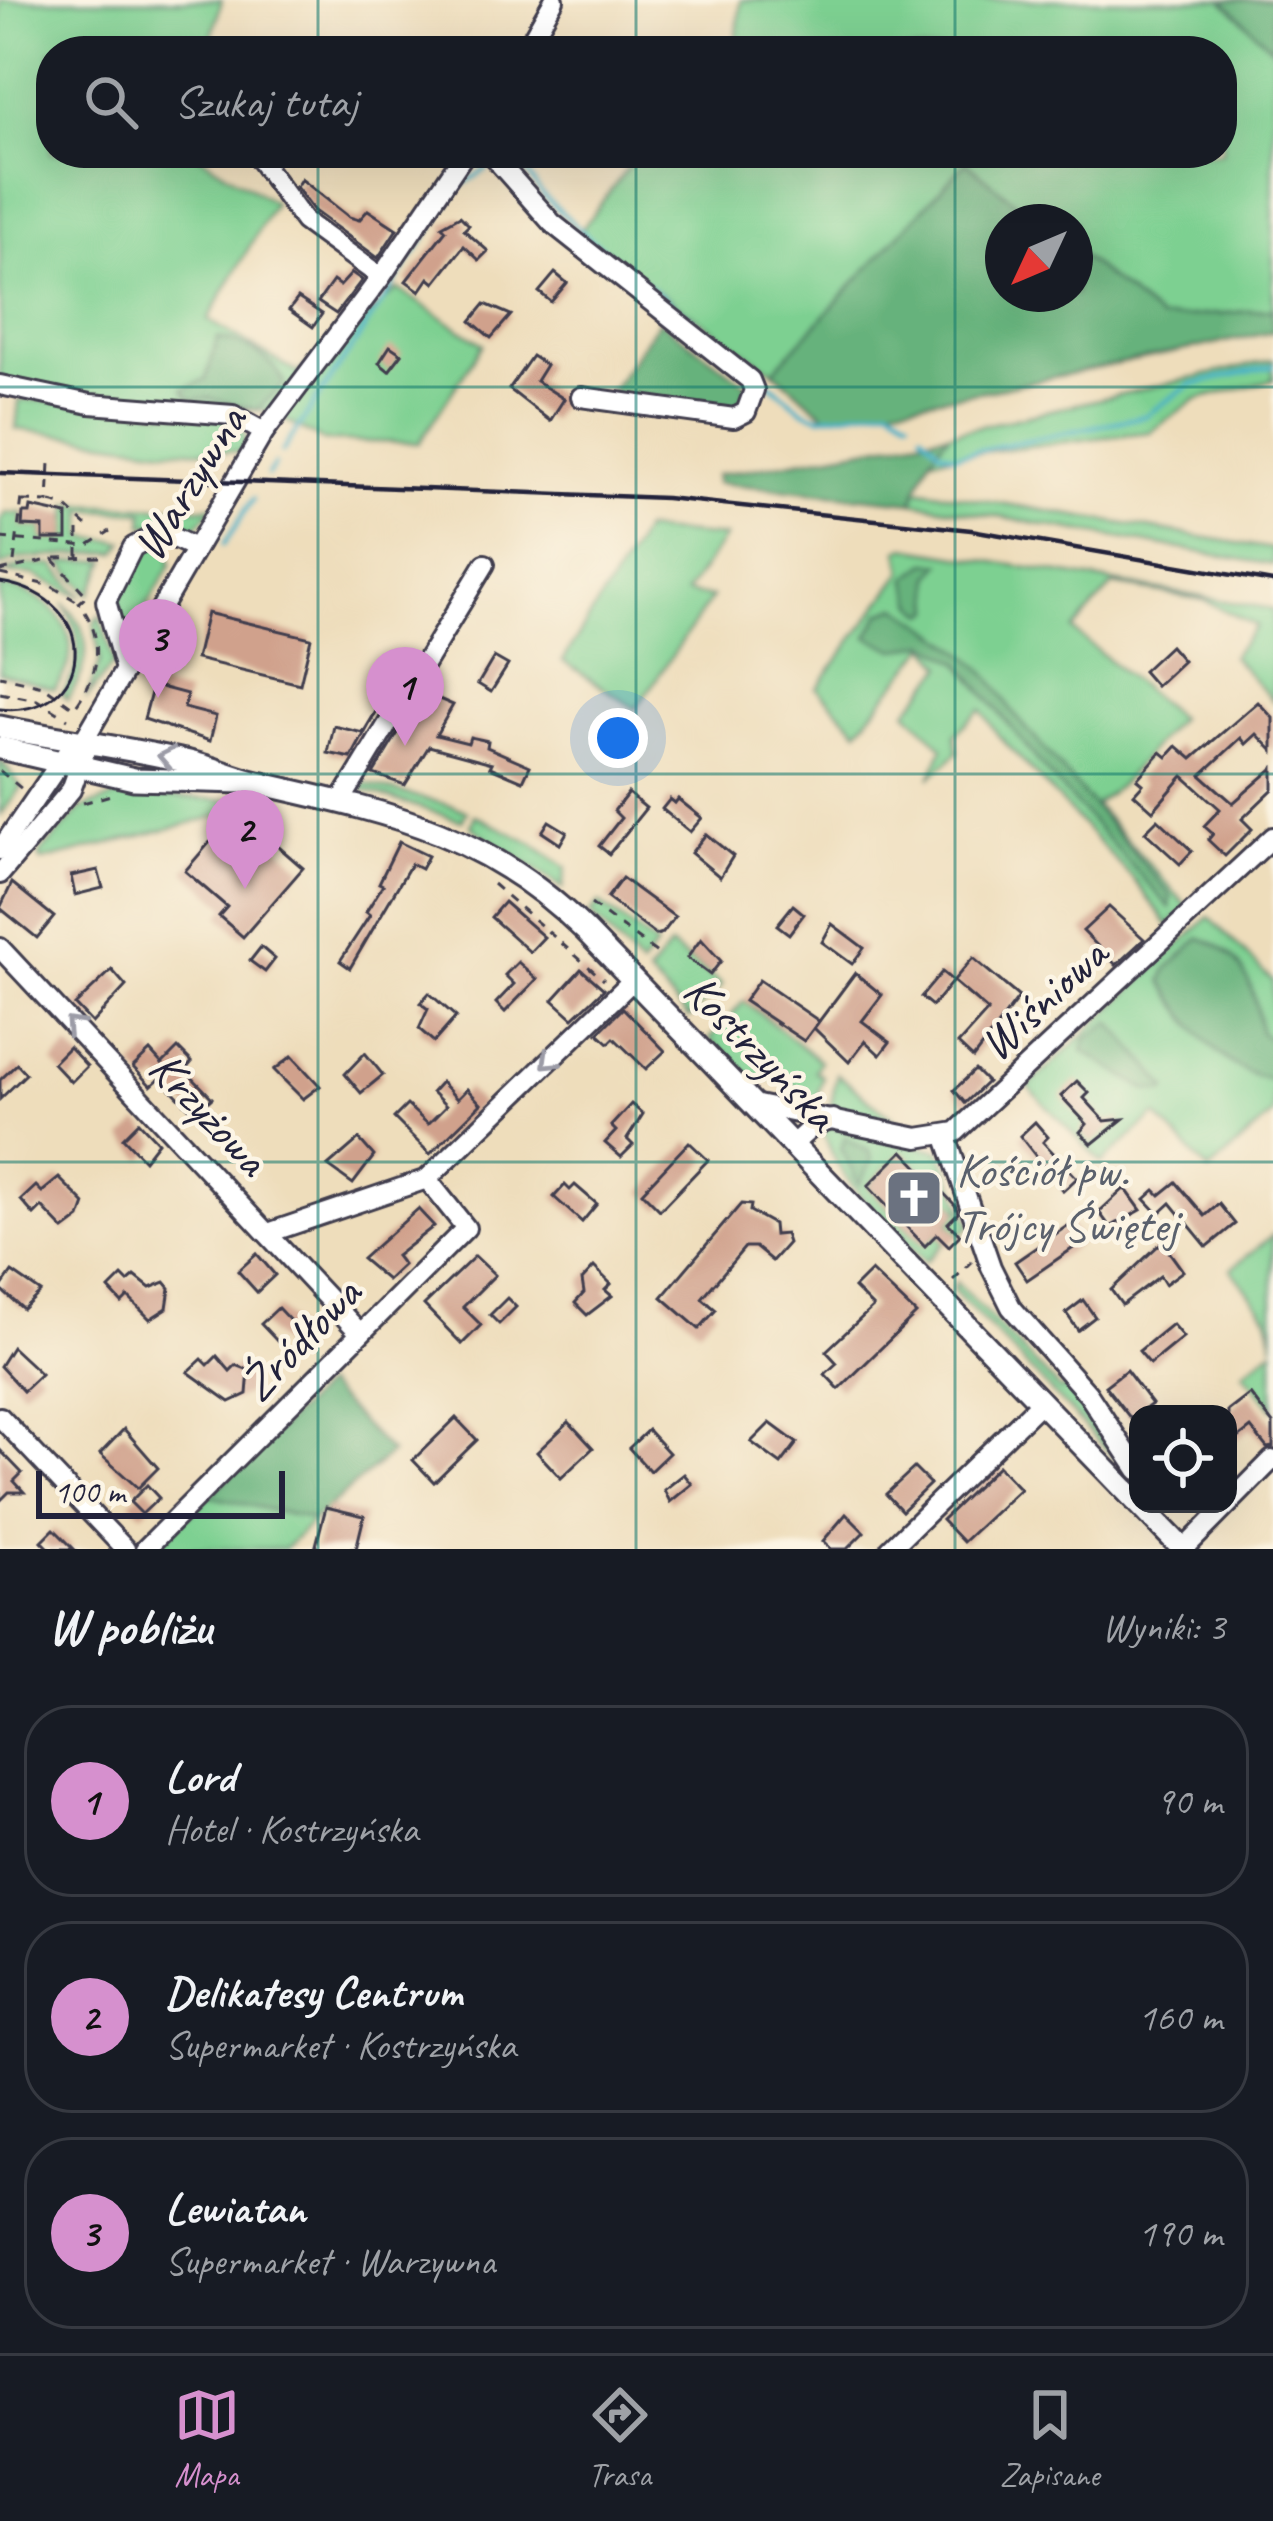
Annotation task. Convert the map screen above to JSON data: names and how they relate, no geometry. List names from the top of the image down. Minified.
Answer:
{"streets":{"main road":["Kostrzyńska"],"street":["Warzywna","Wiśniowa","Krzyżowa","Źródłowa"]},"crossings":[["Warzywna","Kostrzyńska"],["Kostrzyńska","Źródłowa"],["Krzyżowa","Źródłowa"]],"one_way":["Krzyżowa"],"places":{"church":["Kościół pw. Trójcy Świętej"]},"scale_bar":"100 m","north":"bottom left","page":{"search":"Szukaj tutaj","pins":["3","1","2"],"scale":"100 m","heading":["W pobliżu","Wyniki: 3"],"list":[{"mark":"1","name":"Lord","note":"Hotel · Kostrzyńska","value":"90 m"},{"mark":"2","name":"Delikatesy Centrum","note":"Supermarket · Kostrzyńska","value":"160 m"},{"mark":"3","name":"Lewiatan","note":"Supermarket · Warzywna","value":"190 m"}],"nav":["Mapa","Trasa","Zapisane"]}}
